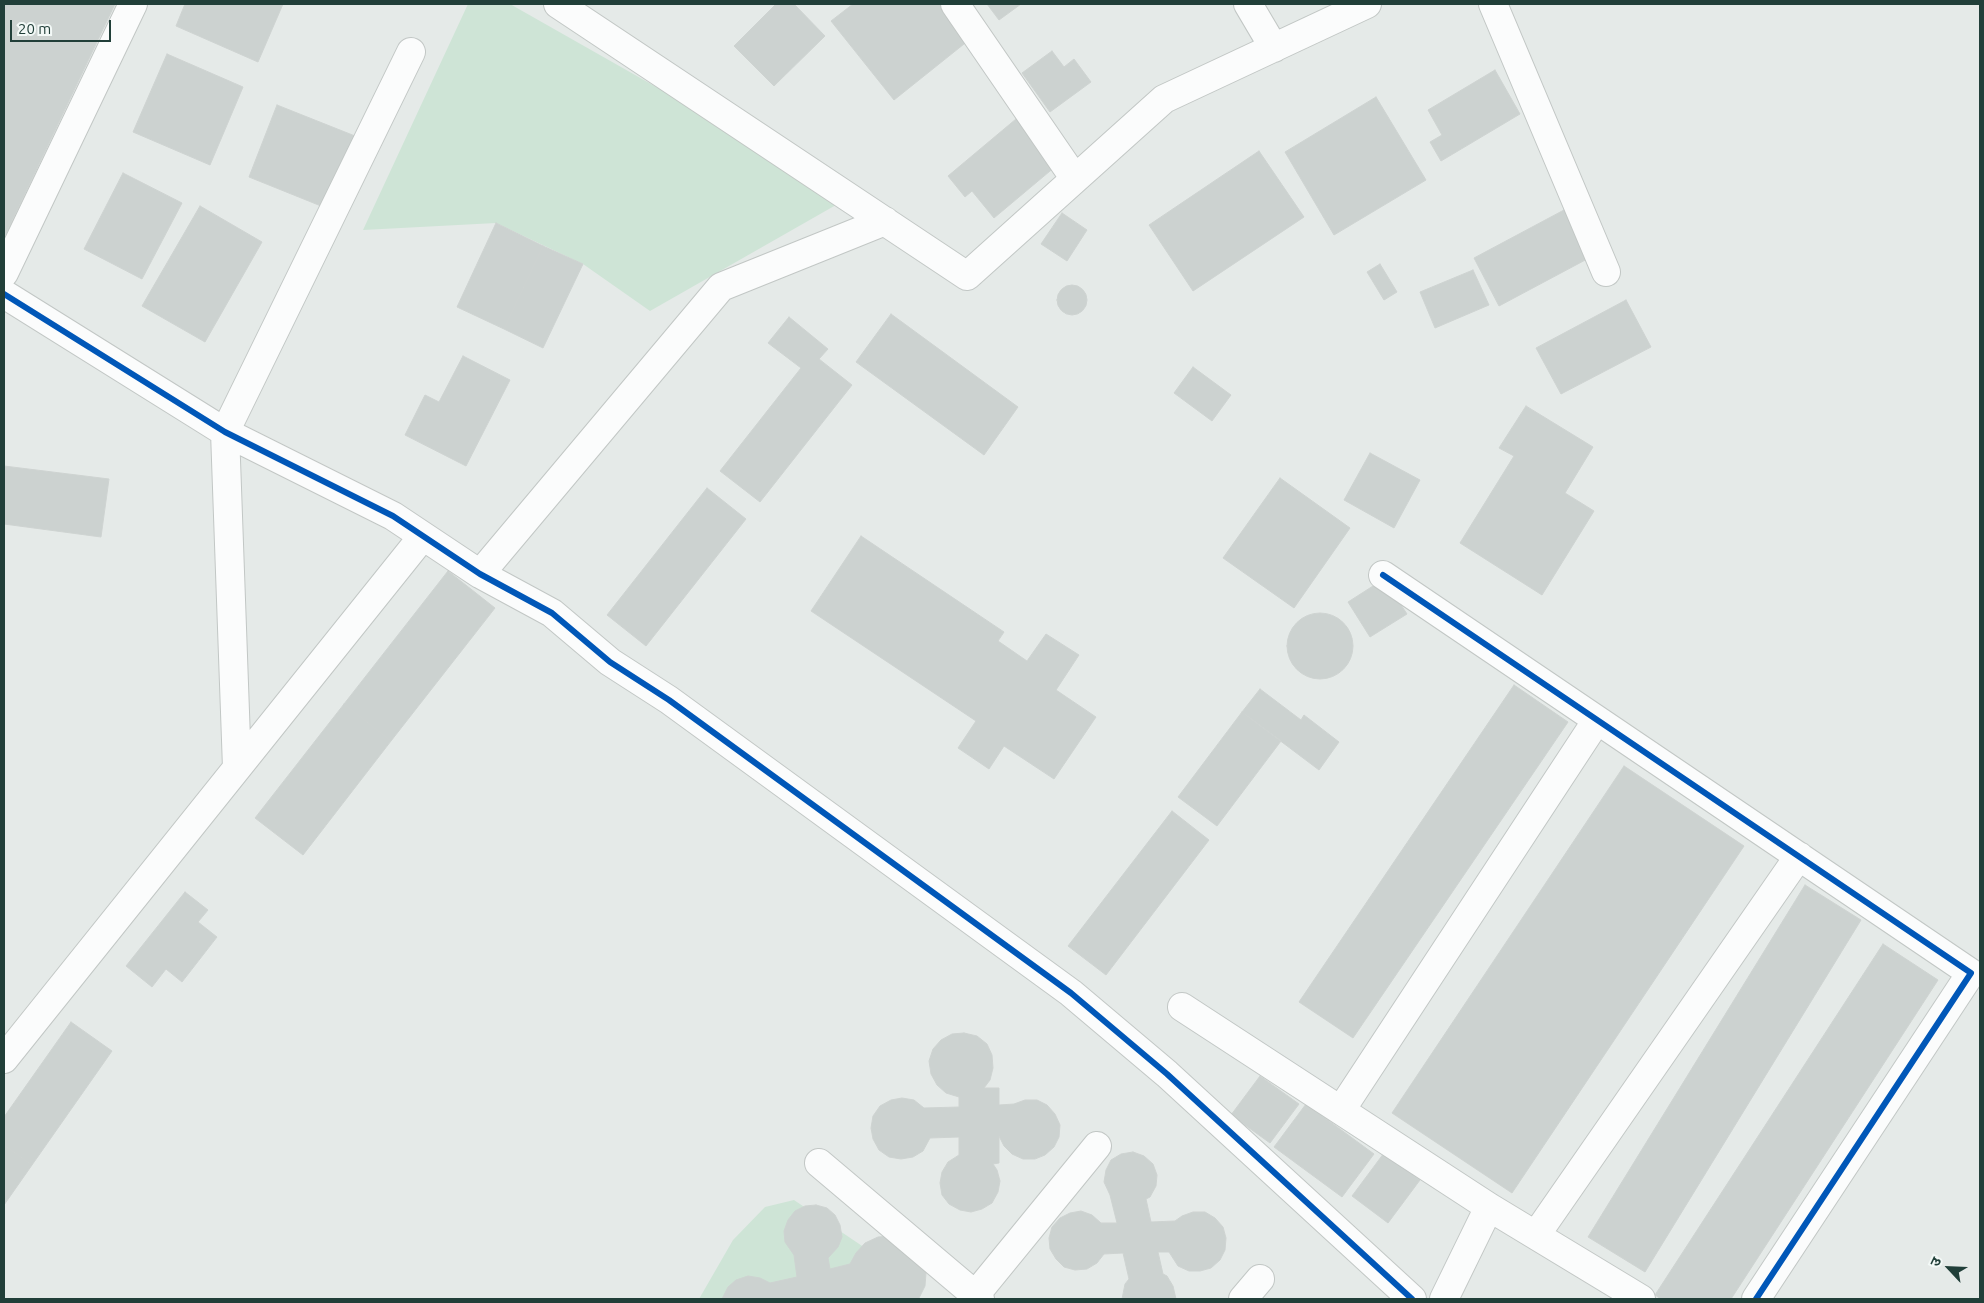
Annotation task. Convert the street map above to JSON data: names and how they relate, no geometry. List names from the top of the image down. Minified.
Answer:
{"scale_bar":"20 m","north":"top left"}
